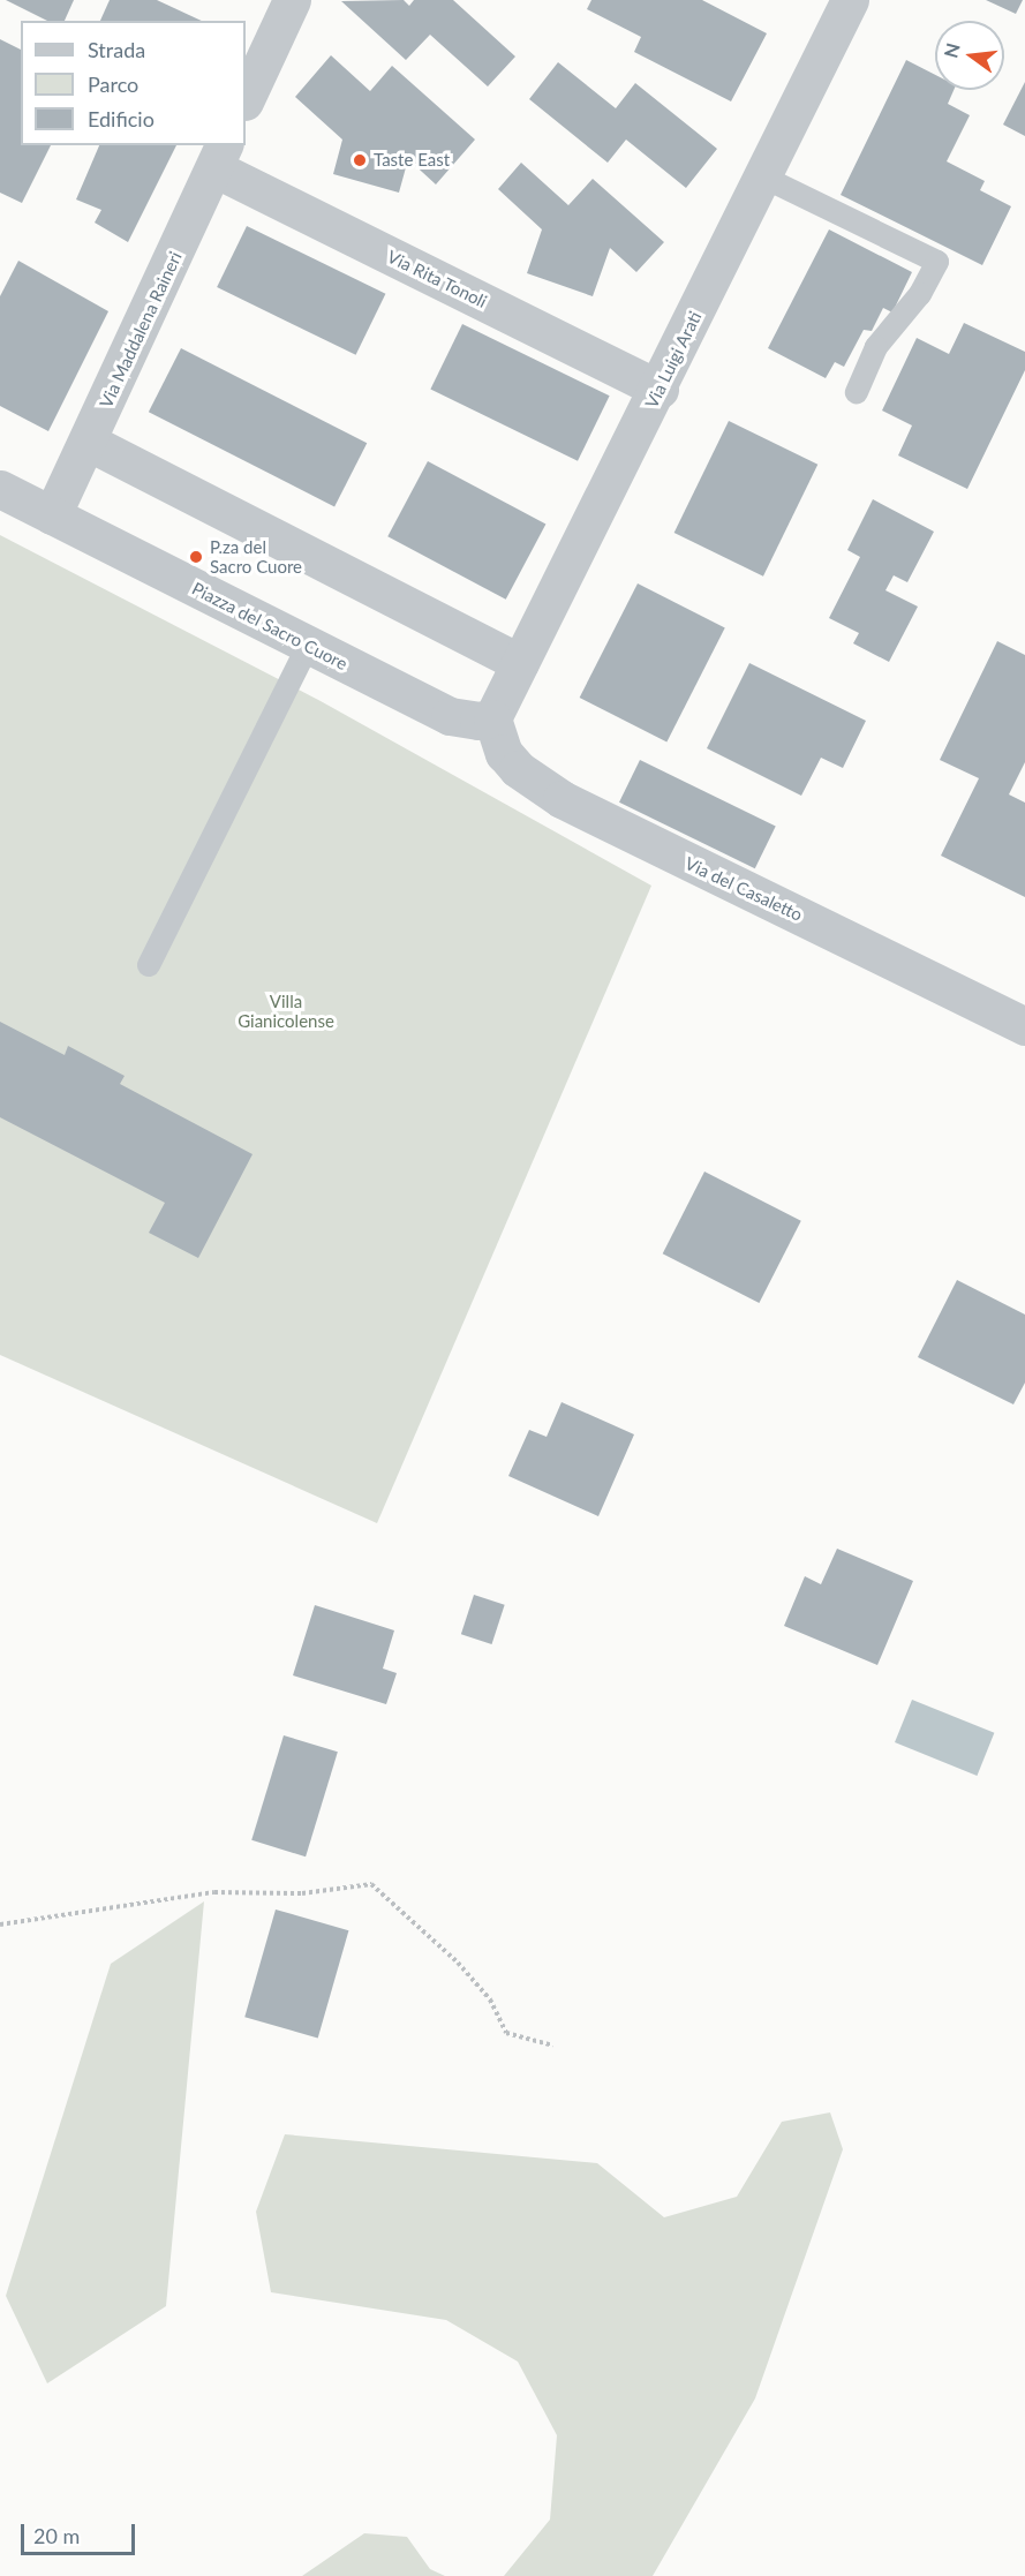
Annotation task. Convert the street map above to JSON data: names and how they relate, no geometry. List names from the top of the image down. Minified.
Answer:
{"streets":{"street":["Via Rita Tonoli","Via Maddalena Raineri","Via Luigi Arati","Piazza del Sacro Cuore","Via del Casaletto"]},"crossings":[["Via Rita Tonoli","Via Maddalena Raineri"],["Via Rita Tonoli","Via Luigi Arati"],["Via Maddalena Raineri","Piazza del Sacro Cuore"],["Via Luigi Arati","Piazza del Sacro Cuore"],["Via Luigi Arati","Via del Casaletto"],["Piazza del Sacro Cuore","Via del Casaletto"]],"parks":["Villa Gianicolense"],"places":["Taste East","P.za del Sacro Cuore"],"legend":["Strada","Parco","Edificio"],"scale_bar":"20 m","north":"left"}
